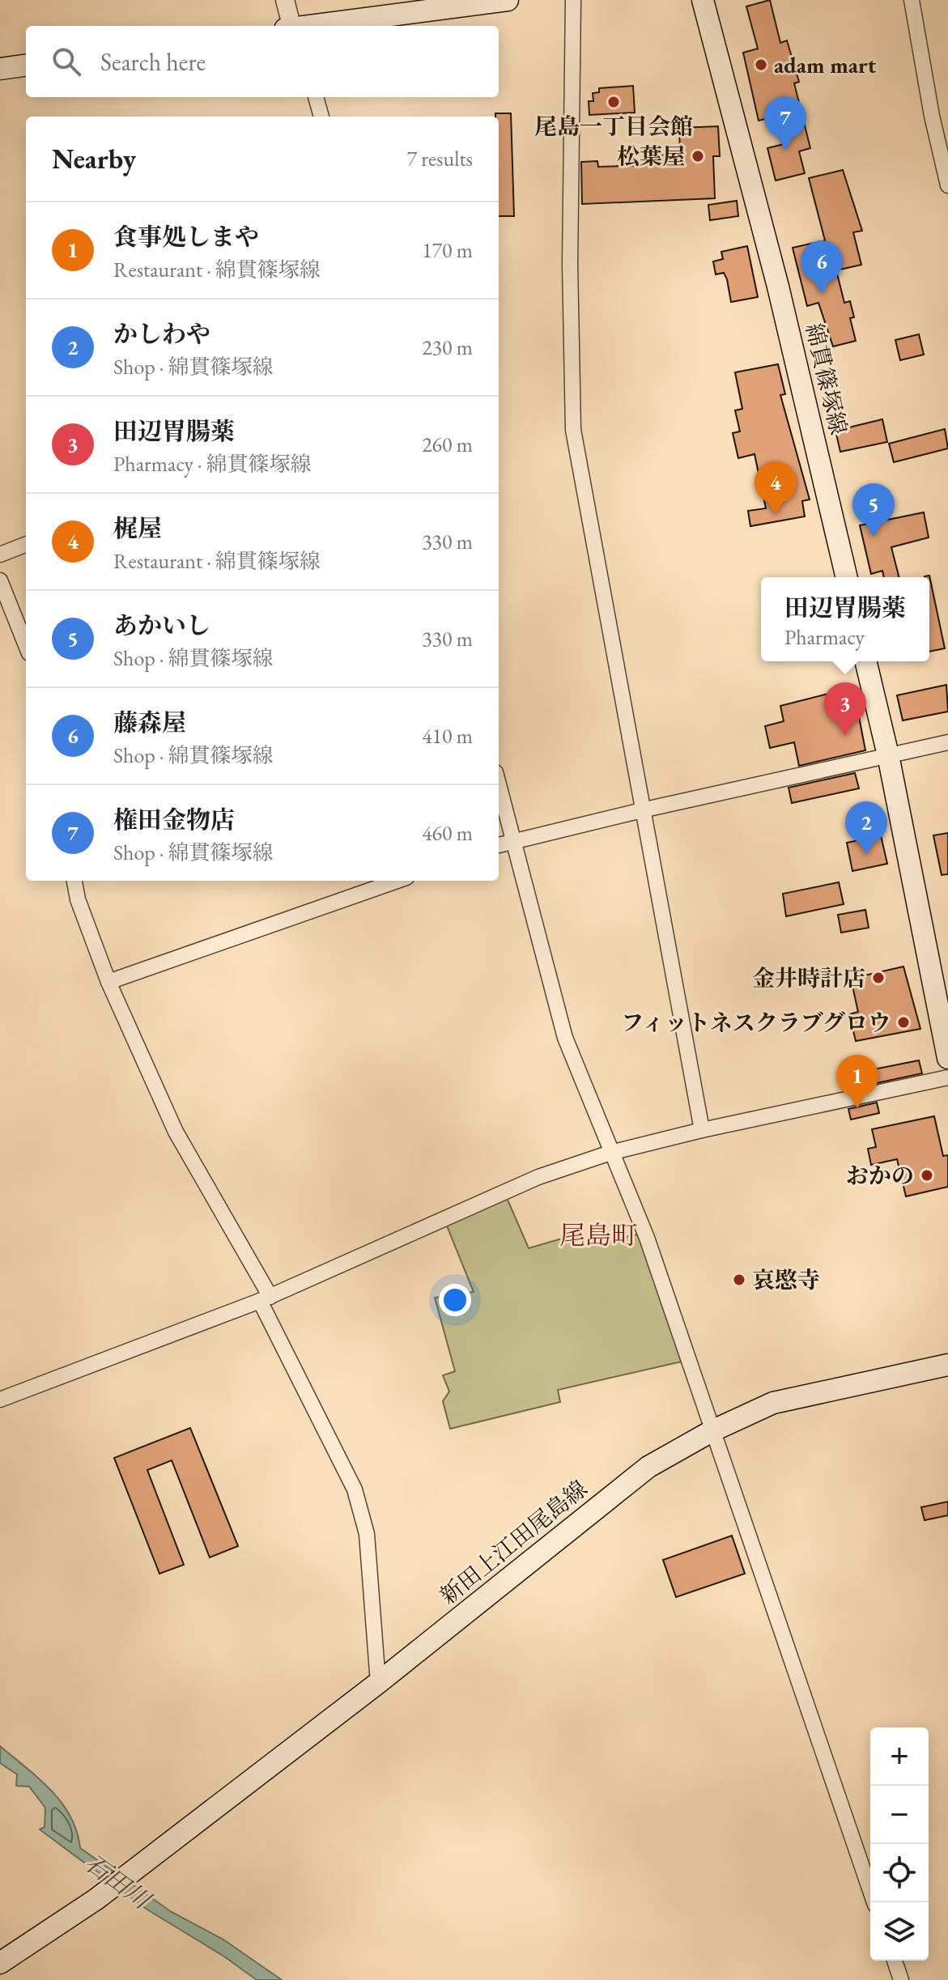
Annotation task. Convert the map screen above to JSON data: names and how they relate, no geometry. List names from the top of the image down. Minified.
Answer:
{"streets":{"main road":["綿貫篠塚線","新田上江田尾島線"]},"districts":["尾島町"],"water":["石田川"],"places":["adam mart","尾島一丁目会館","松葉屋","金井時計店","フィットネスクラブグロウ","おかの","哀愍寺"],"page":{"search":"Search here","pins":["7","6","4","5","3","2","1"],"heading":["Nearby","7 results"],"list":[{"mark":"1","name":"食事処しまや","note":"Restaurant · 綿貫篠塚線","value":"170 m"},{"mark":"2","name":"かしわや","note":"Shop · 綿貫篠塚線","value":"230 m"},{"mark":"3","name":"田辺胃腸薬","note":"Pharmacy · 綿貫篠塚線","value":"260 m"},{"mark":"4","name":"梶屋","note":"Restaurant · 綿貫篠塚線","value":"330 m"},{"mark":"5","name":"あかいし","note":"Shop · 綿貫篠塚線","value":"330 m"},{"mark":"6","name":"藤森屋","note":"Shop · 綿貫篠塚線","value":"410 m"},{"mark":"7","name":"権田金物店","note":"Shop · 綿貫篠塚線","value":"460 m"}],"popup":["田辺胃腸薬","Pharmacy"],"map_buttons":["+","−"]}}
